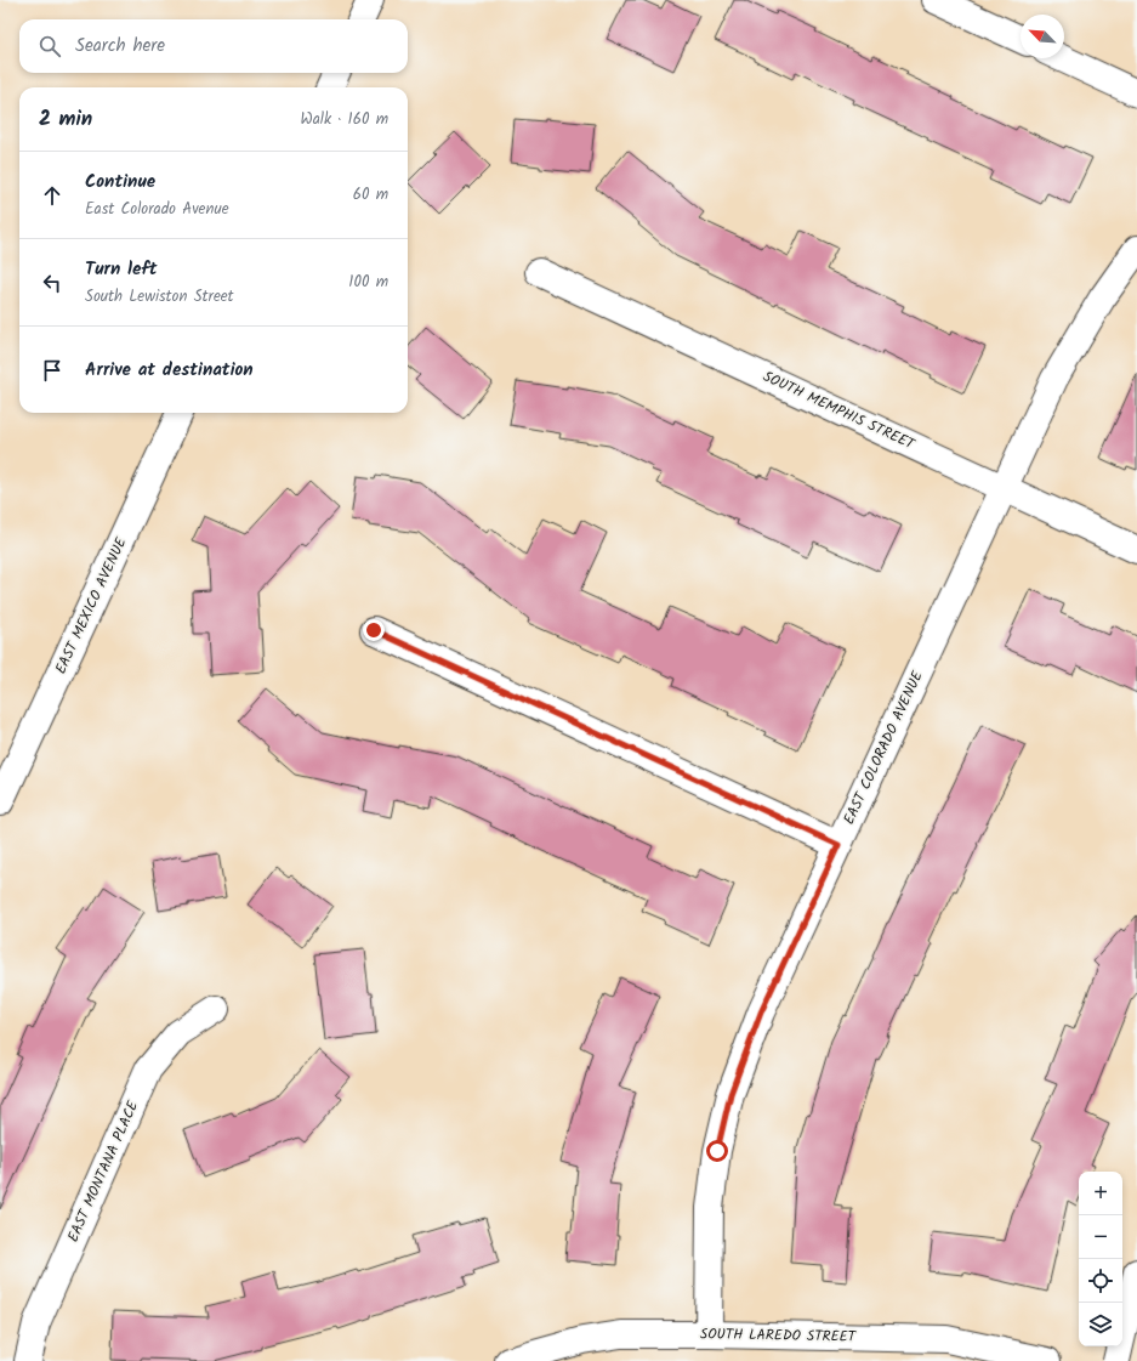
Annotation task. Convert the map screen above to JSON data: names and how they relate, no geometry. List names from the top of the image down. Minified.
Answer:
{"streets":{"street":["SOUTH MEMPHIS STREET","EAST MEXICO AVENUE","EAST COLORADO AVENUE","EAST MONTANA PLACE","SOUTH LAREDO STREET"]},"crossings":[["SOUTH MEMPHIS STREET","EAST COLORADO AVENUE"],["EAST COLORADO AVENUE","SOUTH LAREDO STREET"]],"north":"top left","page":{"search":"Search here","heading":["2 min","Walk · 160 m"],"list":[["Continue","East Colorado Avenue","60 m"],["Turn left","South Lewiston Street","100 m"],"Arrive at destination"],"map_buttons":["+","−"]}}
